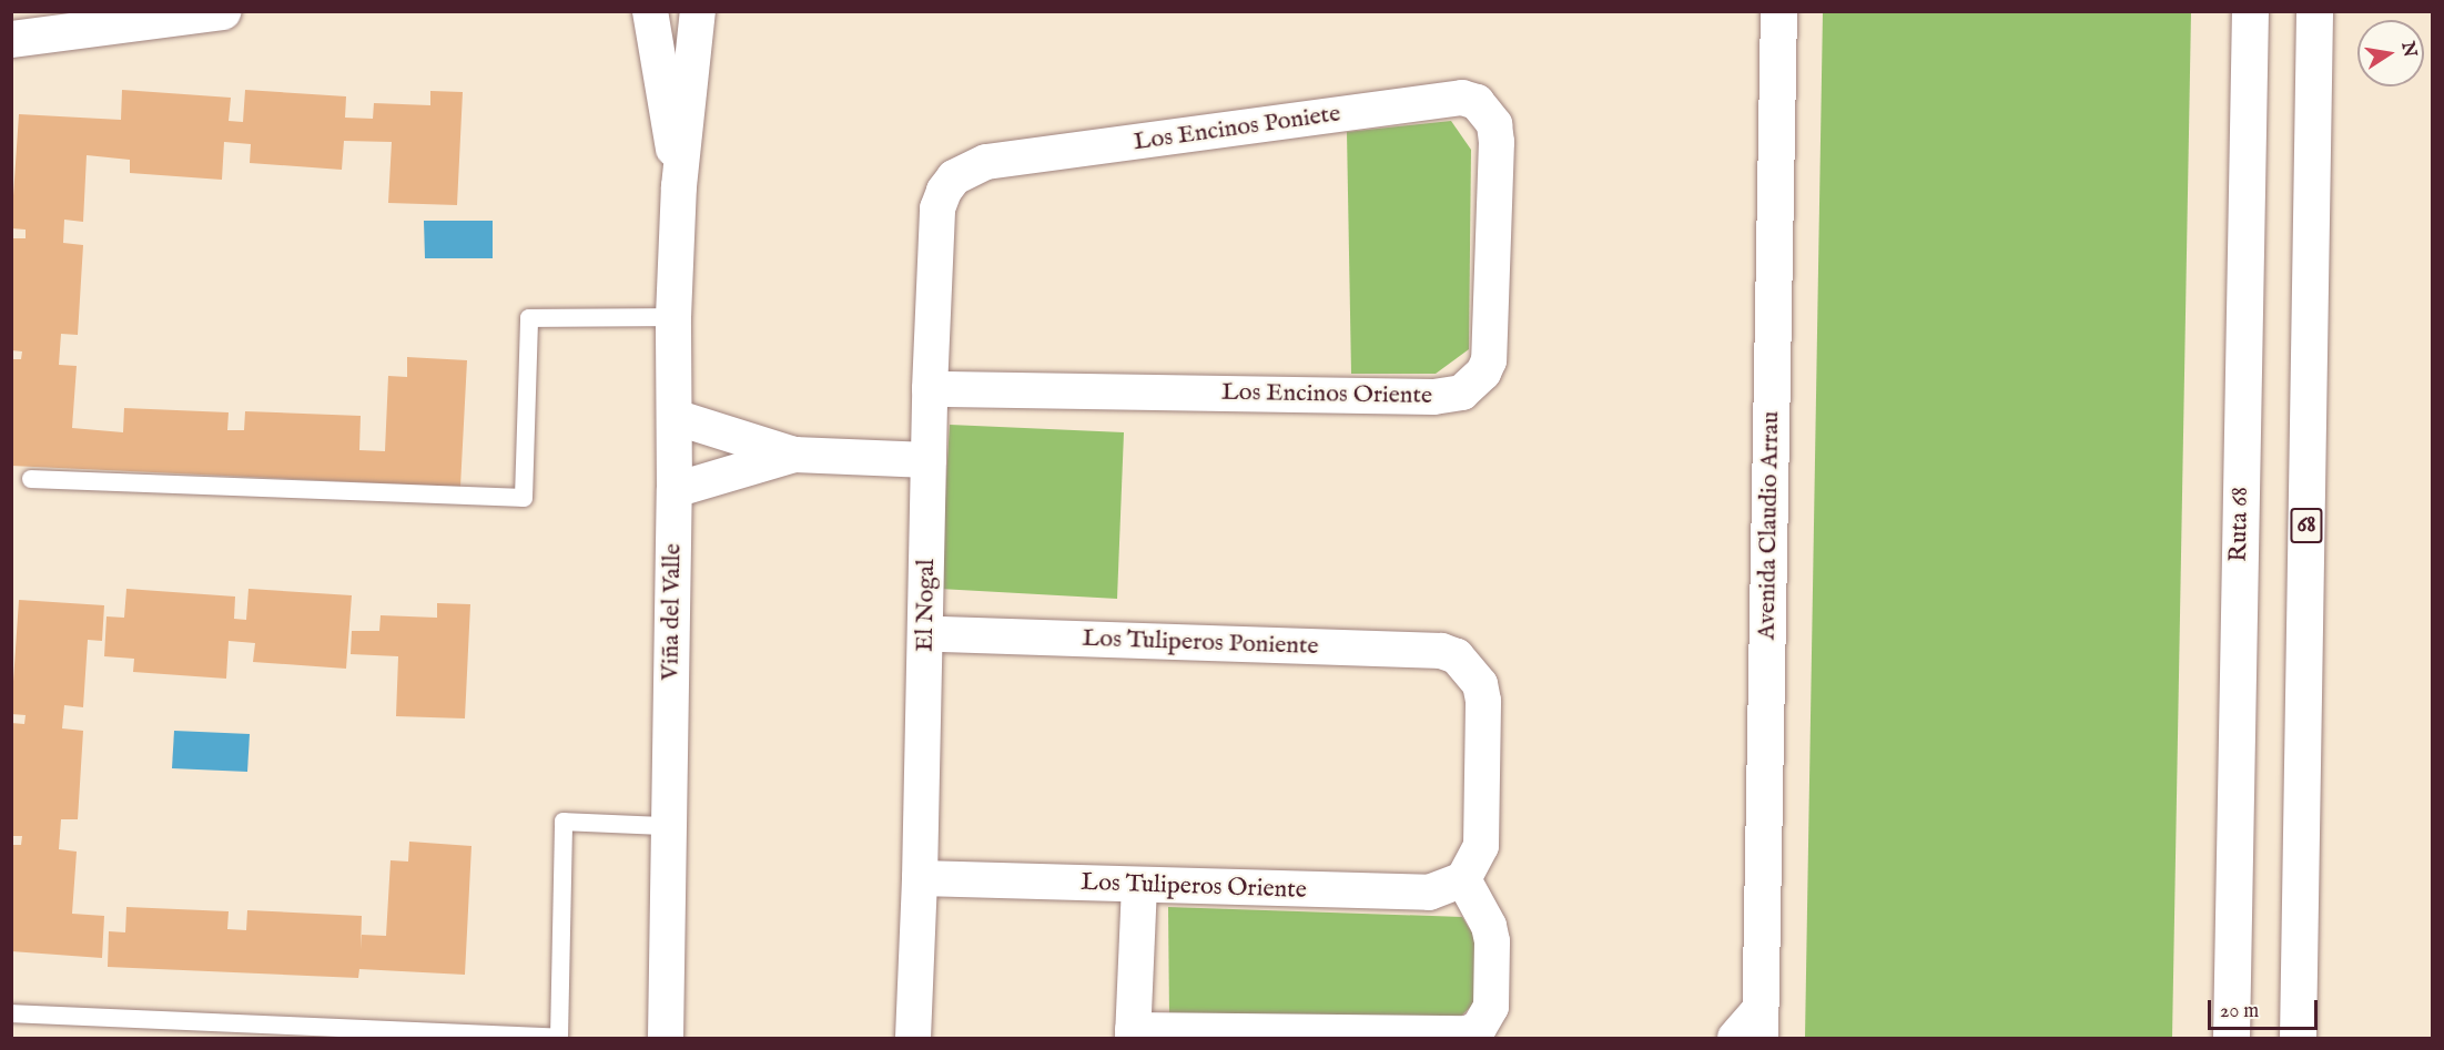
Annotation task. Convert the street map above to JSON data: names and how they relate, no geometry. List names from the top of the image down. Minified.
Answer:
{"streets":{"main road":["Ruta 68","Avenida Claudio Arrau","68"],"street":["Los Encinos Poniete","Los Encinos Oriente","El Nogal","Viña del Valle","Los Tuliperos Poniente","Los Tuliperos Oriente"]},"crossings":[["Los Encinos Poniete","Los Encinos Oriente"],["Los Encinos Poniete","El Nogal"],["Los Encinos Oriente","El Nogal"],["El Nogal","Los Tuliperos Poniente"],["El Nogal","Los Tuliperos Oriente"],["Los Tuliperos Poniente","Los Tuliperos Oriente"]],"scale_bar":"20 m","north":"right"}
